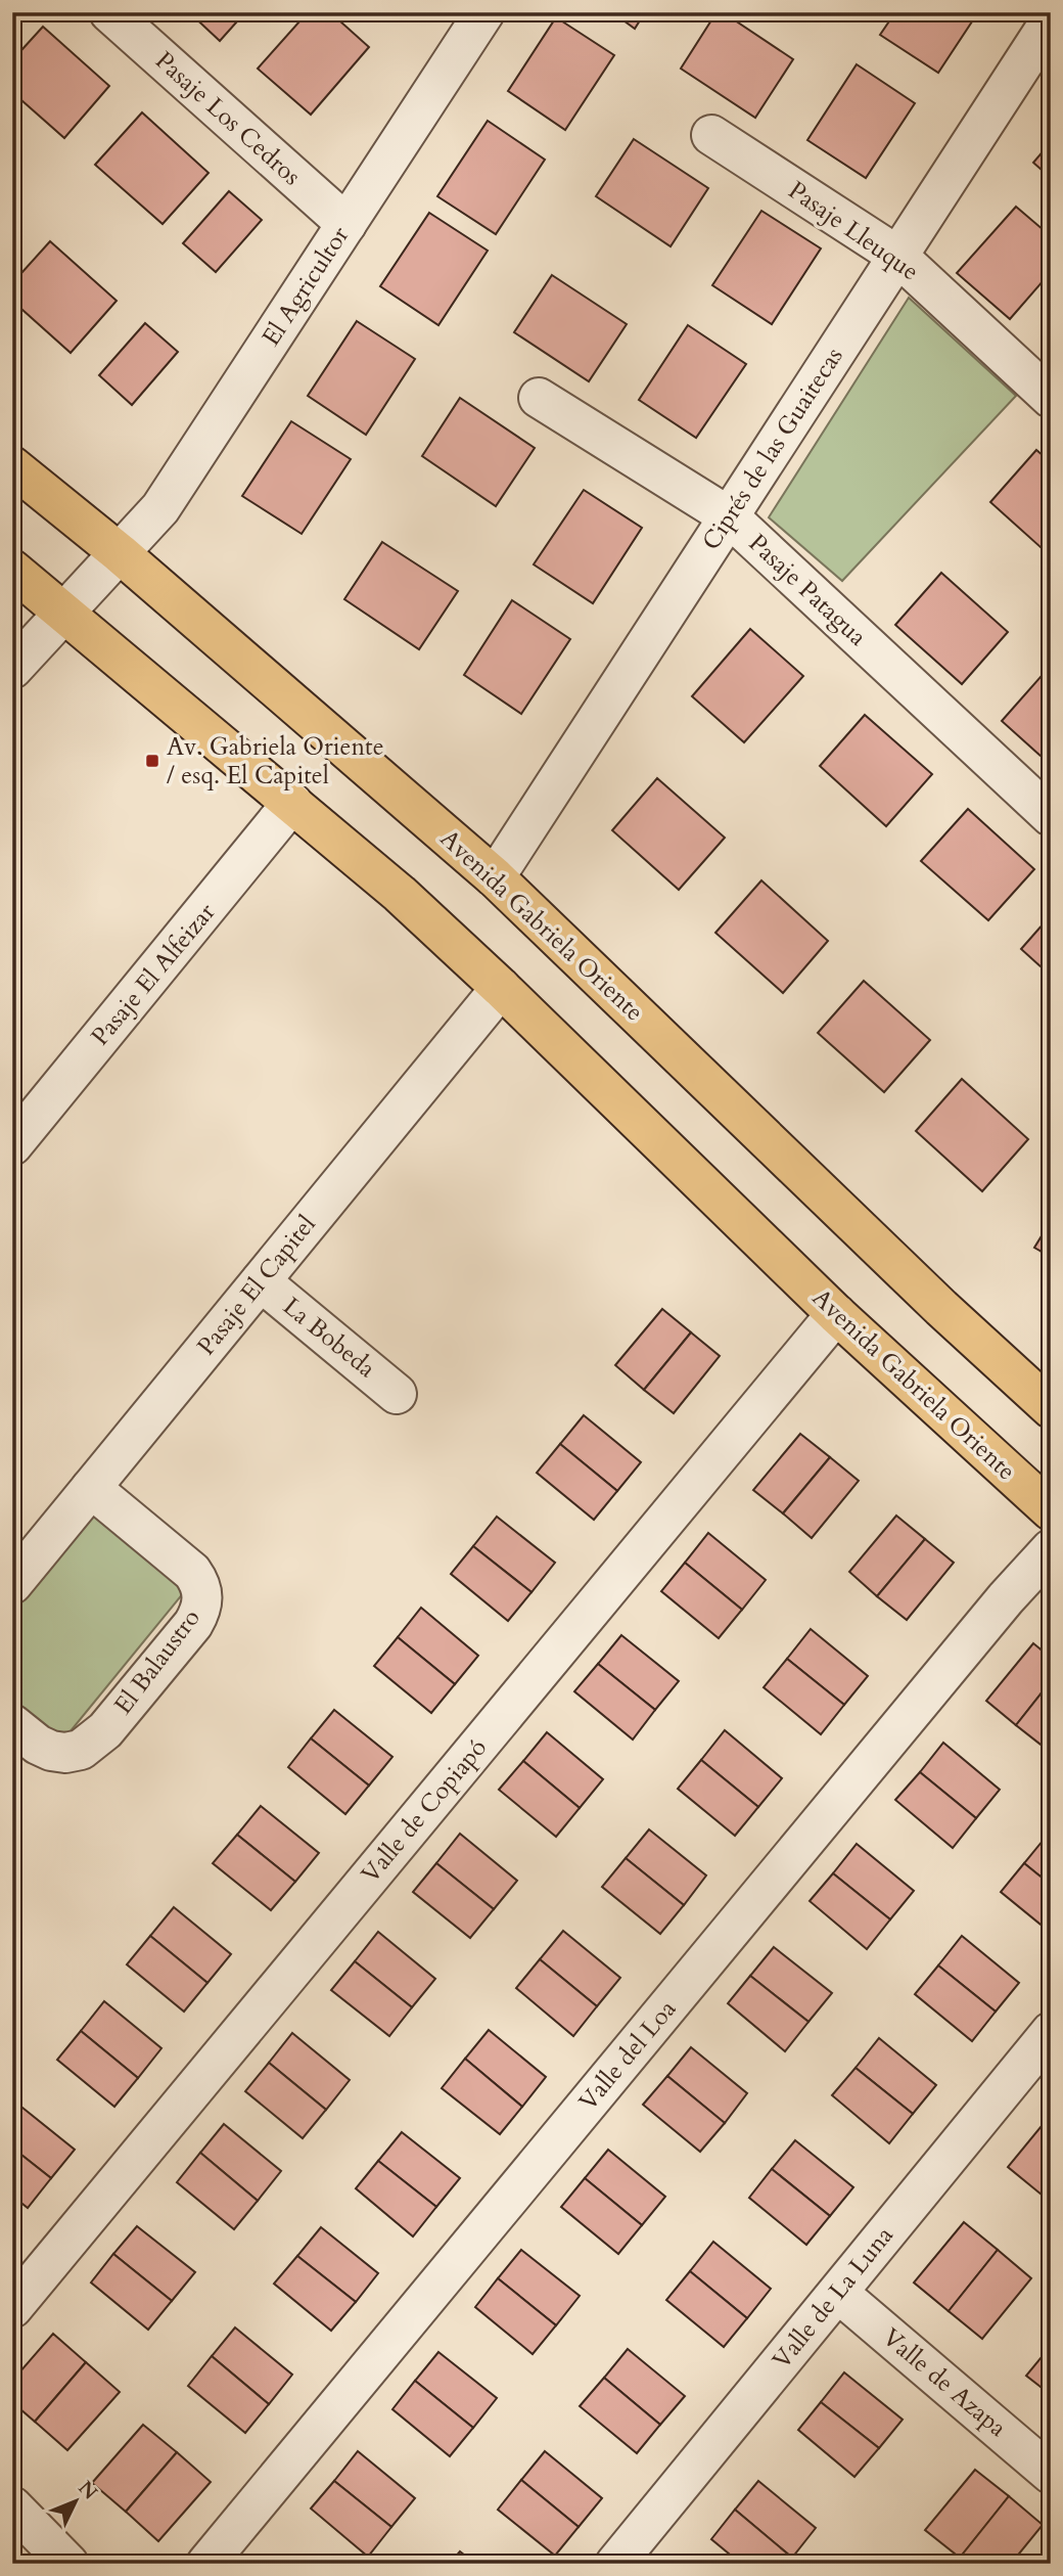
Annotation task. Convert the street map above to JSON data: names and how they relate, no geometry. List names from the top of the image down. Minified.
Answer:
{"streets":{"main road":["Avenida Gabriela Oriente"],"street":["Pasaje Los Cedros","Pasaje Lleuque","El Agricultor","Ciprés de las Guaitecas","Pasaje Patagua","Pasaje El Alfeizar","Pasaje El Capitel","La Bobeda","El Balaustro","Valle de Copiapó","Valle del Loa","Valle de La Luna","Valle de Azapa"]},"crossings":[["Pasaje Los Cedros","El Agricultor"],["Pasaje Lleuque","Ciprés de las Guaitecas"],["El Agricultor","Avenida Gabriela Oriente"],["Ciprés de las Guaitecas","Pasaje Patagua"],["Ciprés de las Guaitecas","Avenida Gabriela Oriente"],["Avenida Gabriela Oriente","Pasaje El Alfeizar"],["Avenida Gabriela Oriente","Pasaje El Capitel"],["Avenida Gabriela Oriente","Valle de Copiapó"],["Pasaje El Capitel","La Bobeda"],["Pasaje El Capitel","El Balaustro"],["Valle de La Luna","Valle de Azapa"]],"places":{"transit":["Av. Gabriela Oriente / esq. El Capitel"]},"north":"top right"}
